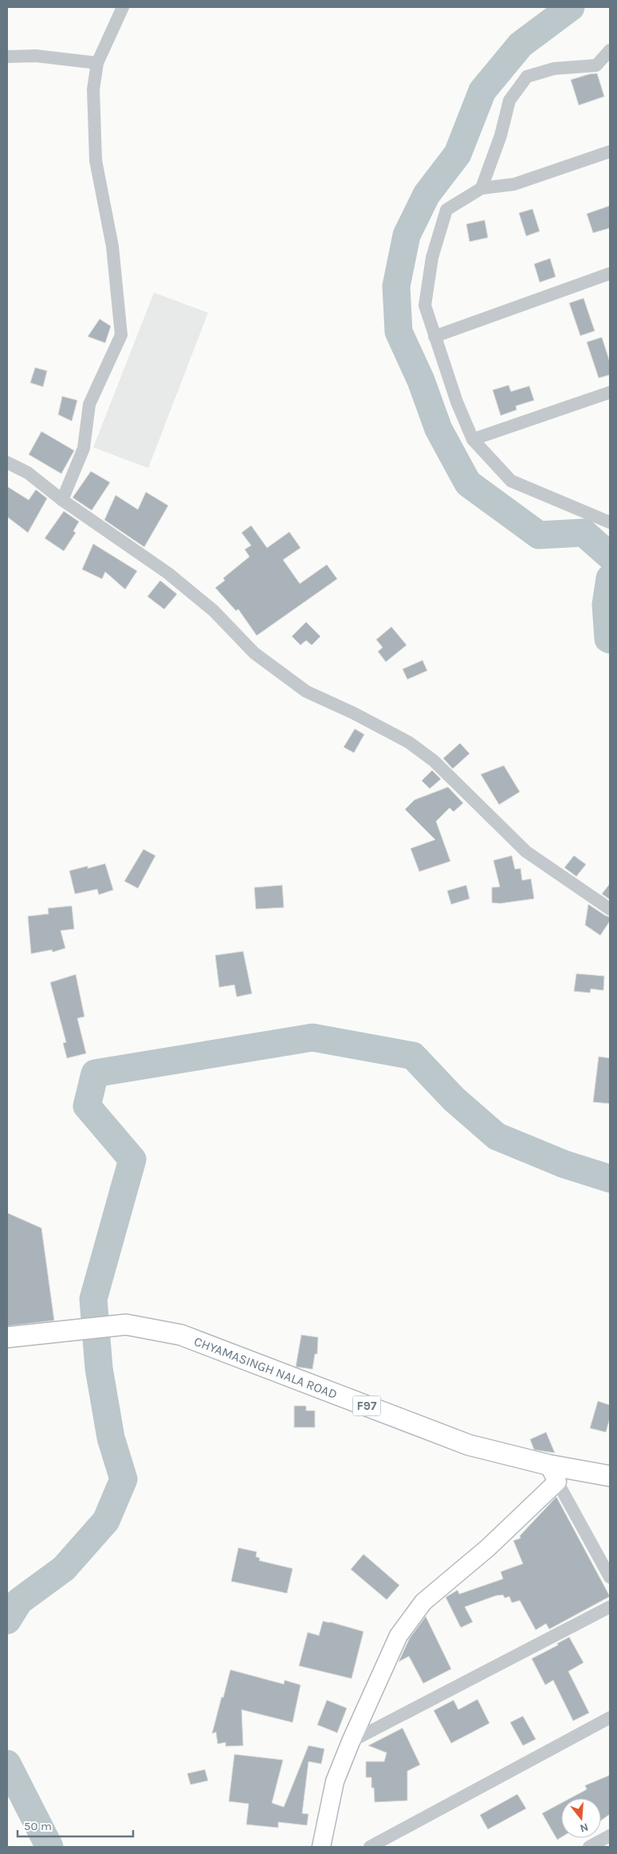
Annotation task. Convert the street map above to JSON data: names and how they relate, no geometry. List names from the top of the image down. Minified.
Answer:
{"streets":{"main road":["CHYAMASINGH NALA ROAD","F97"]},"scale_bar":"50 m","north":"bottom"}
